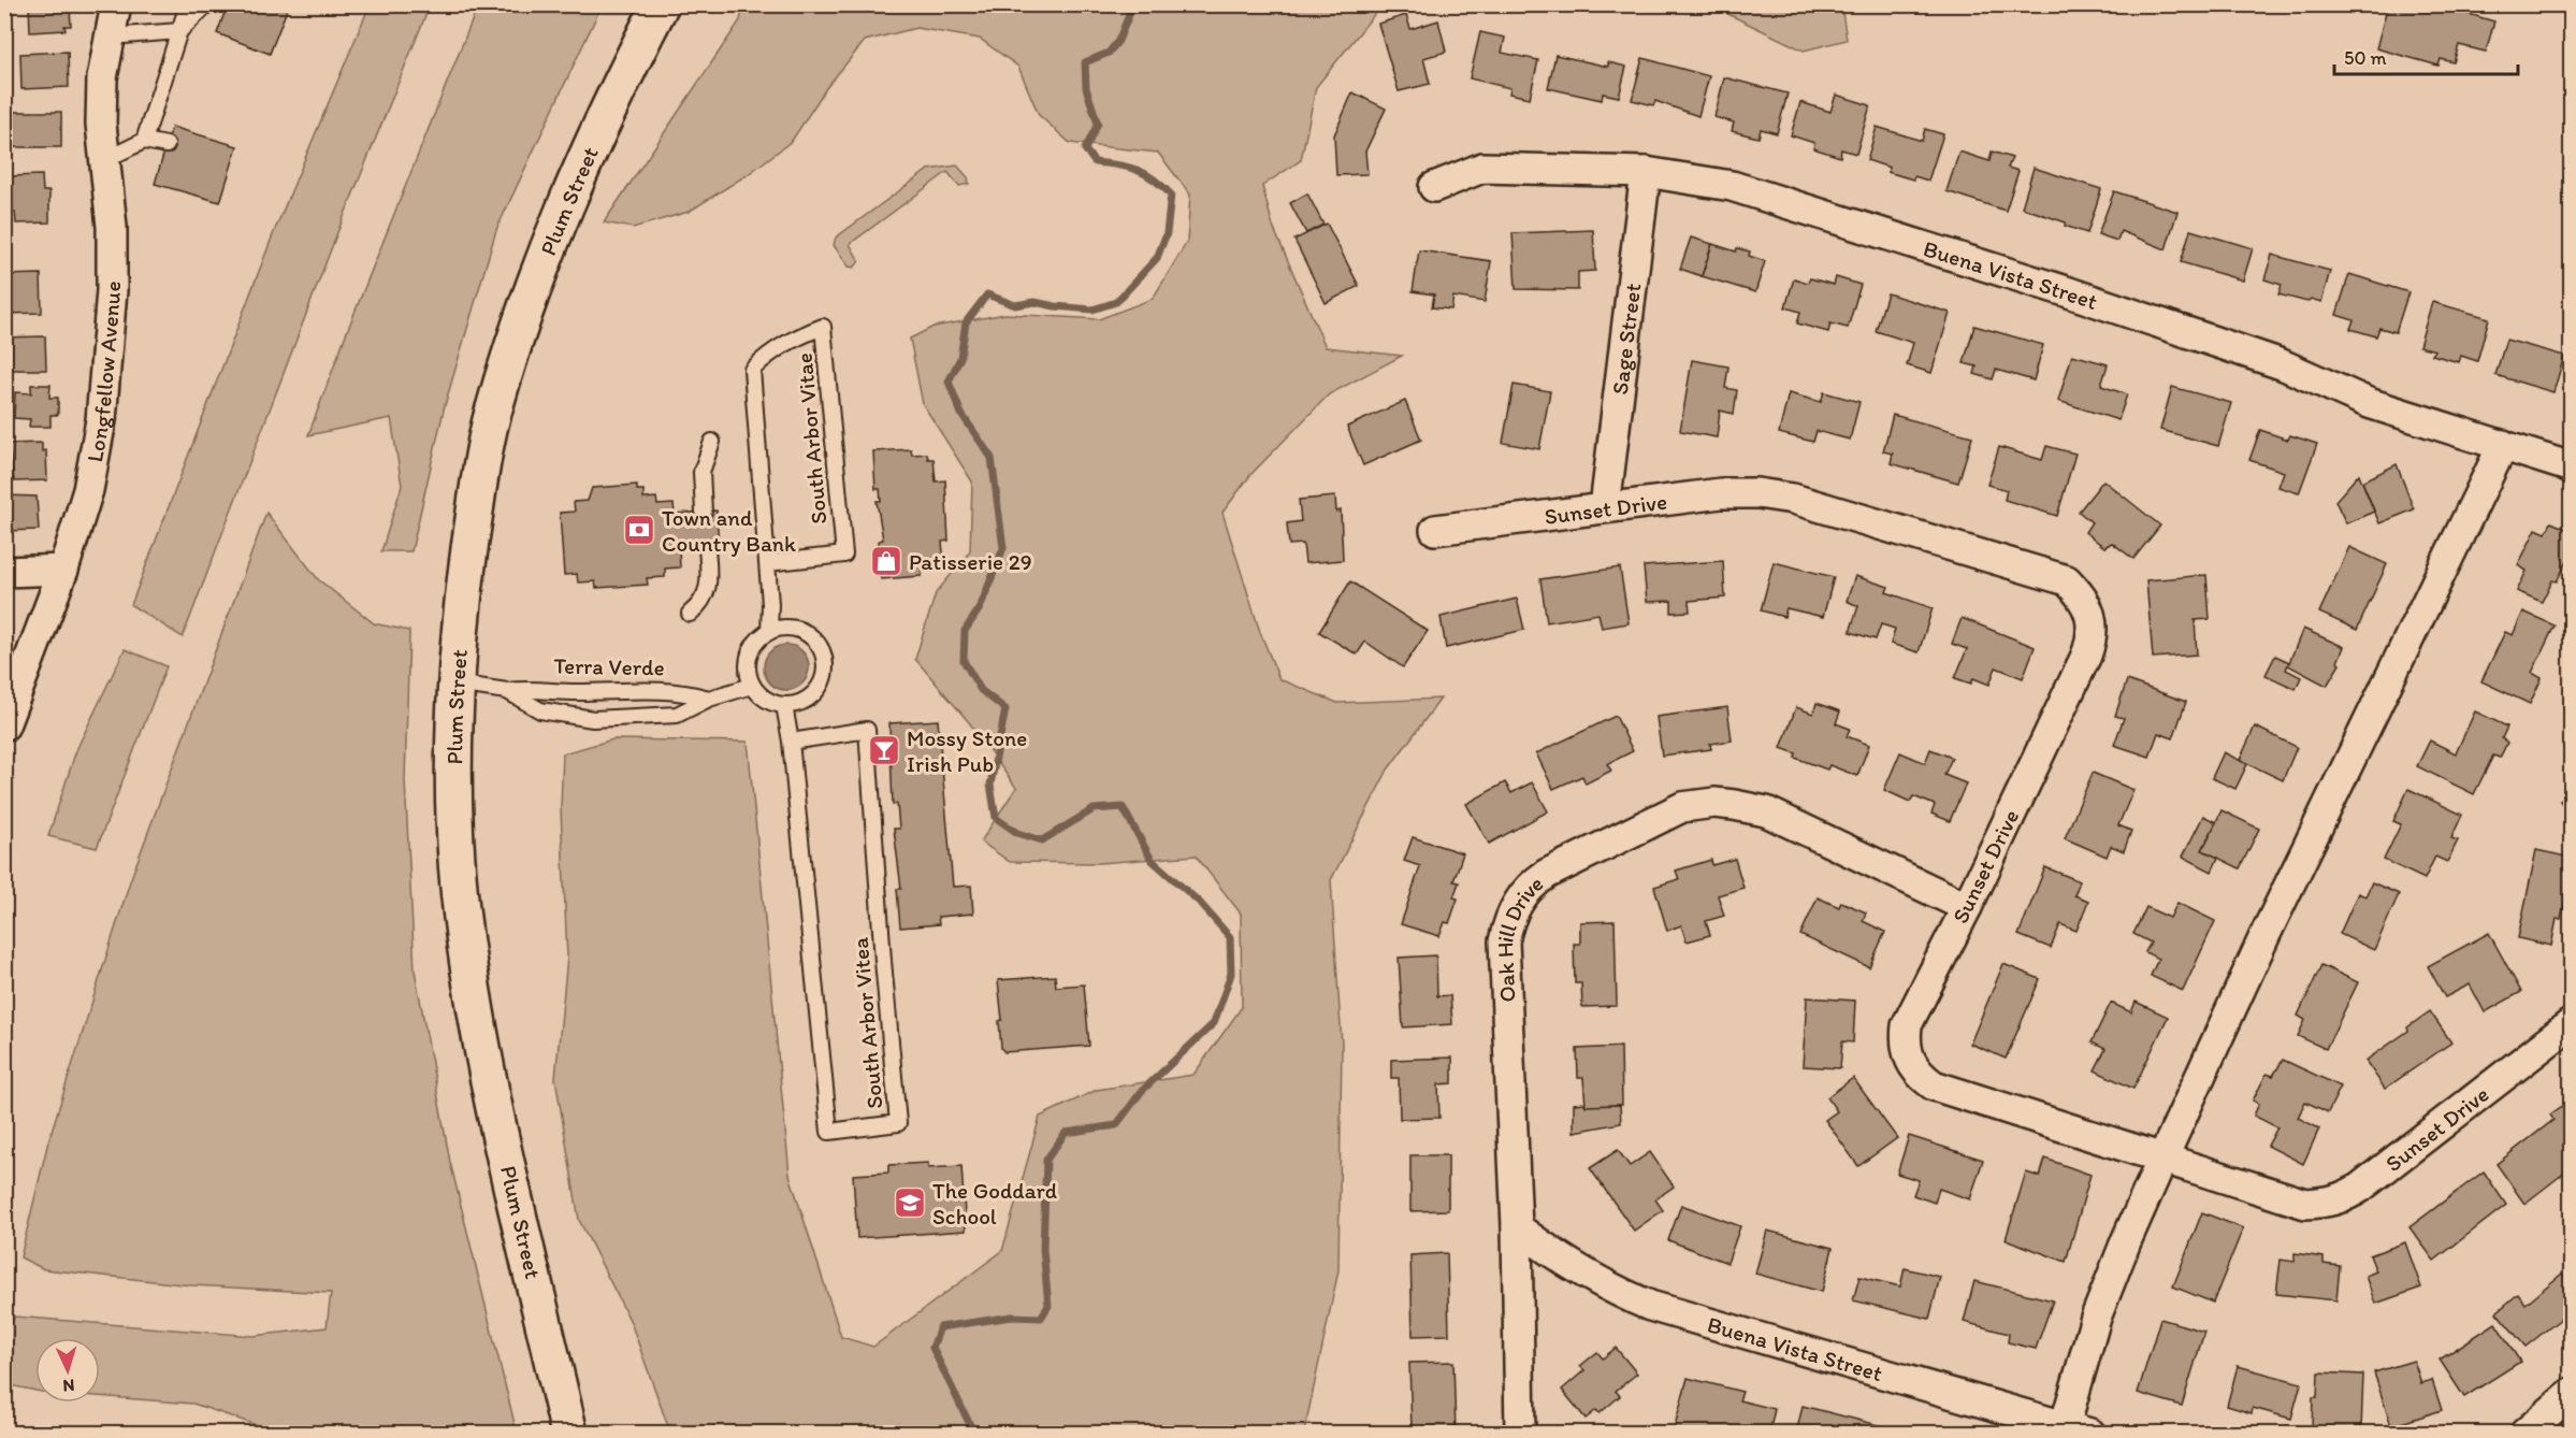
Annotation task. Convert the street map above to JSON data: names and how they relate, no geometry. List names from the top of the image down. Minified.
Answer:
{"streets":{"main road":["Plum Street"],"street":["Buena Vista Street","Sage Street","Longfellow Avenue","Sunset Drive","Oak Hill Drive"],"lane":["South Arbor Vitae","Terra Verde","South Arbor Vitea"]},"crossings":[["Plum Street","Terra Verde"],["Buena Vista Street","Sage Street"],["Buena Vista Street","Oak Hill Drive"],["Sage Street","Sunset Drive"],["South Arbor Vitae","Terra Verde"],["South Arbor Vitae","South Arbor Vitea"],["Sunset Drive","Oak Hill Drive"],["Terra Verde","South Arbor Vitea"]],"places":{"bank":["Town and Country Bank"],"shop":["Patisserie 29"],"bar":["Mossy Stone Irish Pub"],"school or university":["The Goddard School"]},"scale_bar":"50 m","north":"bottom"}
